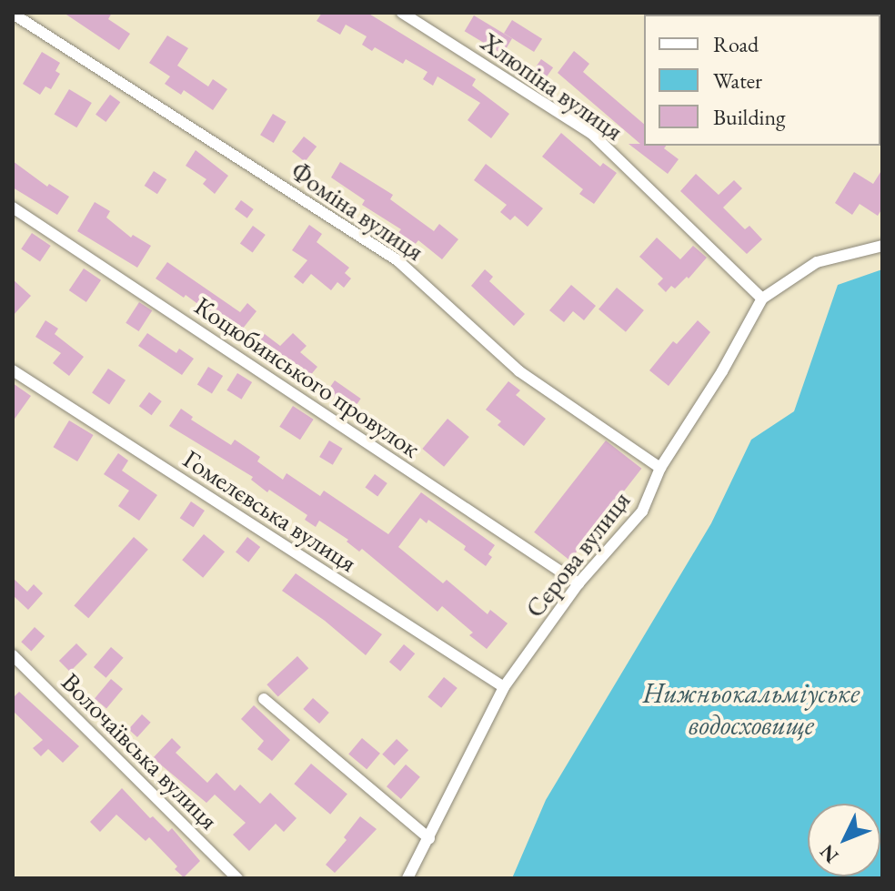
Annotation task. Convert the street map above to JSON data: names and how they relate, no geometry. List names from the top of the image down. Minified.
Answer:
{"streets":{"street":["Хлюпіна вулиця","Фоміна вулиця","Коцюбинського провулок","Гомелєвська вулиця","Сєрова вулиця","Волочаївська вулиця"]},"crossings":[["Хлюпіна вулиця","Сєрова вулиця"],["Фоміна вулиця","Сєрова вулиця"],["Коцюбинського провулок","Сєрова вулиця"],["Гомелєвська вулиця","Сєрова вулиця"]],"water":["Нижньокальміуське водосховище"],"legend":["Road","Water","Building"],"north":"bottom left"}
